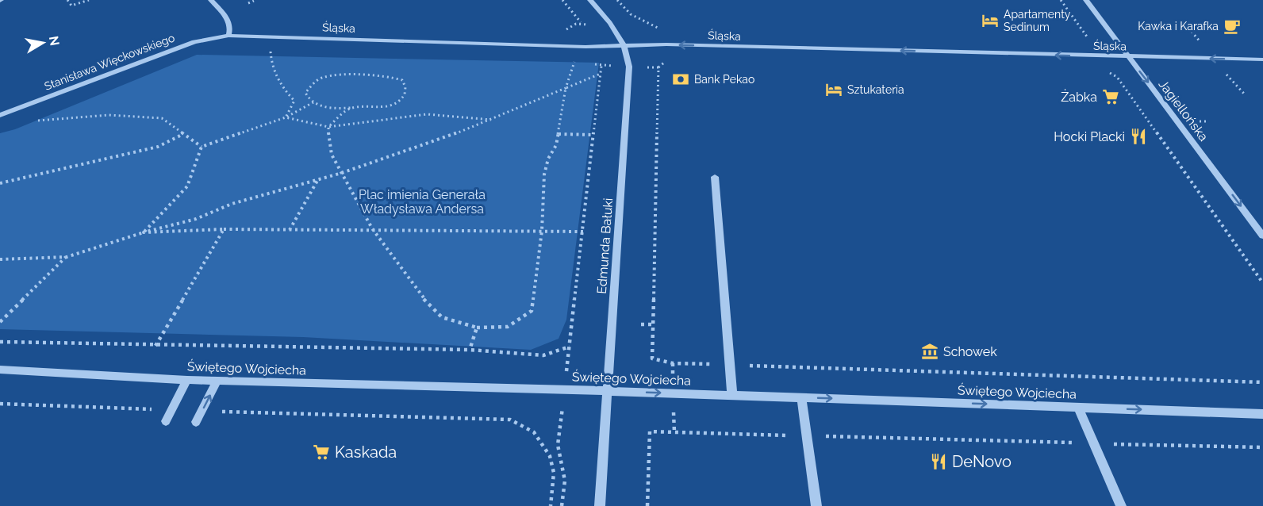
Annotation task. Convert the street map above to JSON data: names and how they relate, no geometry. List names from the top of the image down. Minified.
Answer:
{"streets":{"street":["Śląska","Stanisława Więckowskiego","Jagiellońska","Edmunda Bałuki","Świętego Wojciecha"]},"crossings":[["Śląska","Stanisława Więckowskiego"],["Śląska","Jagiellońska"],["Śląska","Edmunda Bałuki"],["Edmunda Bałuki","Świętego Wojciecha"]],"one_way":["Śląska","Jagiellońska","Świętego Wojciecha"],"parks":["Plac imienia Generała Władysława Andersa"],"places":{"hotel":["Apartamenty Sedinum","Sztukateria"],"cafe":["Kawka i Karafka"],"bank":["Bank Pekao"],"supermarket":["Żabka","Kaskada"],"restaurant":["Hocki Placki","DeNovo"],"museum":["Schowek"]},"north":"right"}
